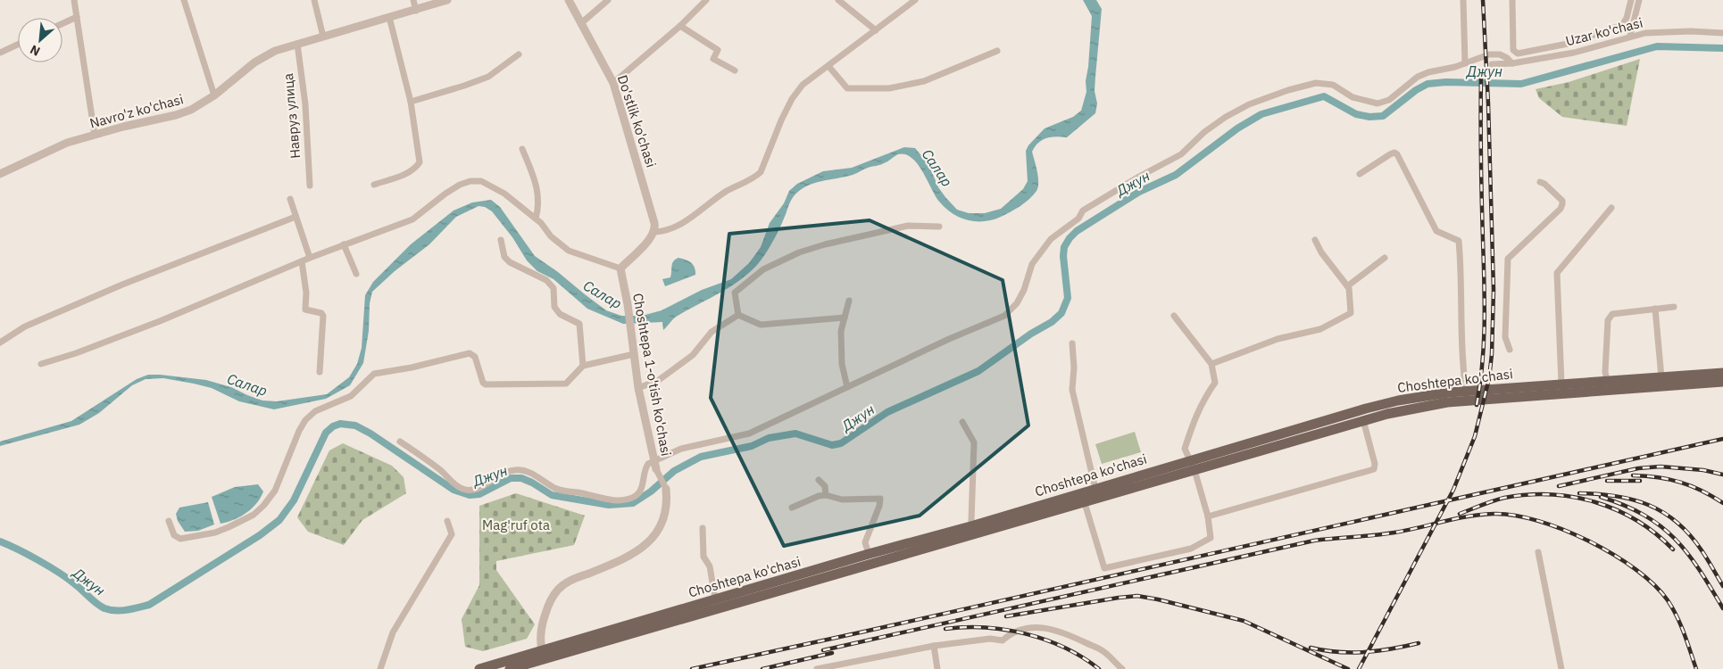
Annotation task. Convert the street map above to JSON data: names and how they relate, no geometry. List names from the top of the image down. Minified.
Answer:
{"streets":{"main road":["Choshtepa ko'chasi"],"street":["Uzar ko'chasi","Navro'z ko'chasi","Навруз улица","Do'stlik ko'chasi","Choshtepa 1-o'tish ko'chasi"]},"crossings":[["Navro'z ko'chasi","Навруз улица"],["Choshtepa 1-o'tish ko'chasi","Choshtepa ko'chasi"]],"water":["Джун","Салар"],"parks":["Mag'ruf ota"],"north":"bottom left"}
